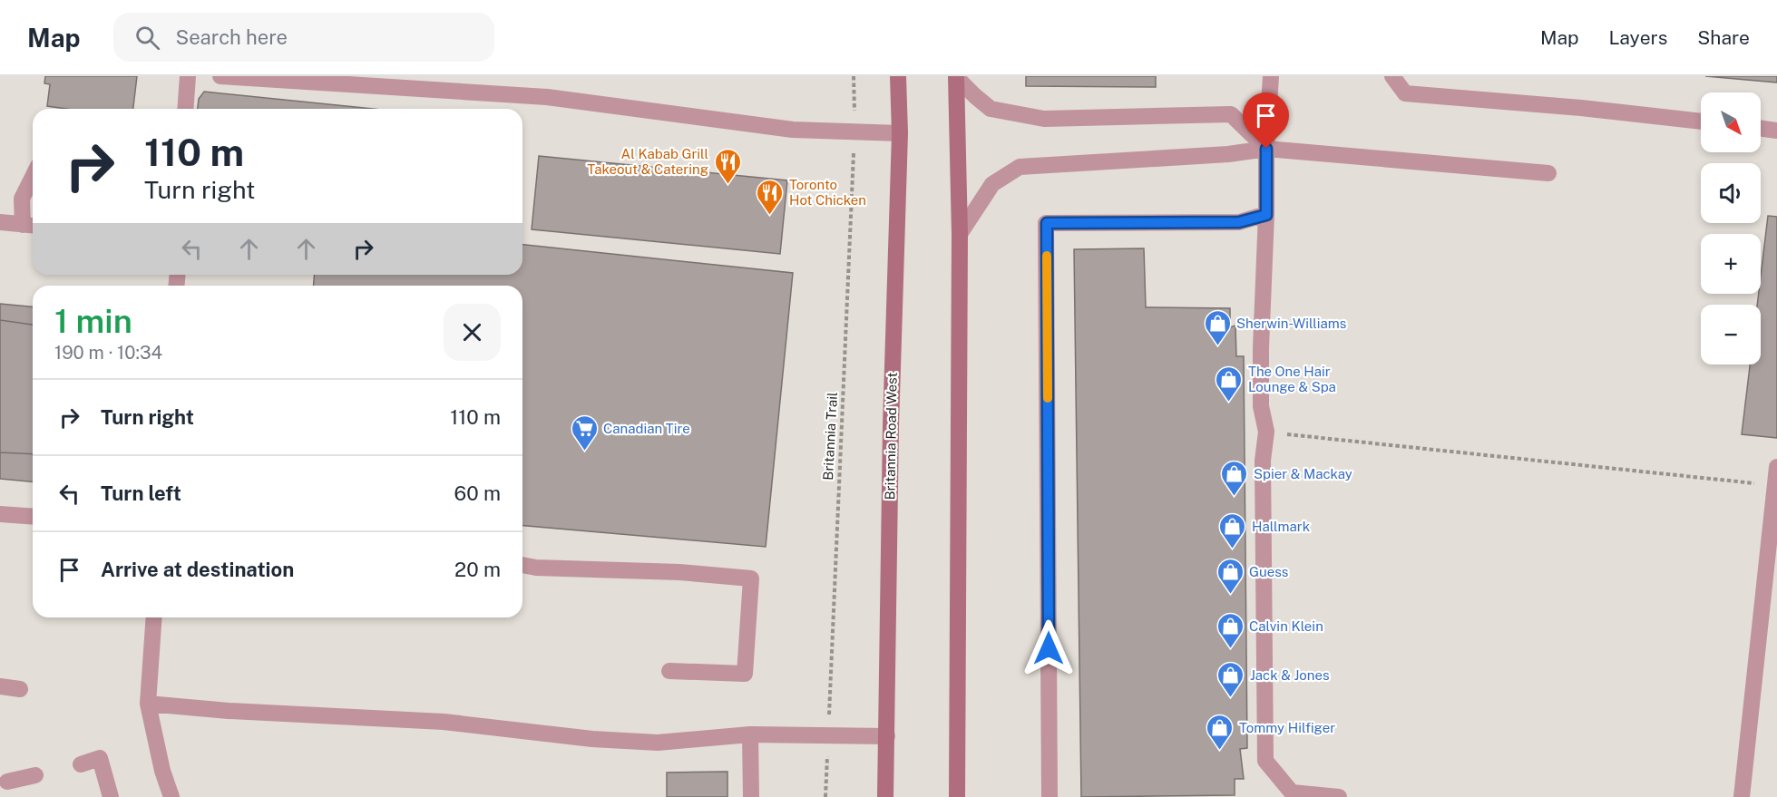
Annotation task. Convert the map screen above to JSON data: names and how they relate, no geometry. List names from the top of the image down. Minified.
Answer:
{"streets":{"main road":["Britannia Road West"],"path":["Britannia Trail"]},"places":{"restaurant":["Al Kabab Grill Takeout & Catering","Toronto Hot Chicken"],"shop":["Sherwin-Williams","The One Hair Lounge & Spa","Spier & Mackay","Hallmark","Guess","Calvin Klein","Jack & Jones","Tommy Hilfiger"],"supermarket":["Canadian Tire"]},"north":"bottom right","page":{"header":"Map","search":"Search here","nav":["Map","Layers","Share"],"map_buttons":["+","−"],"turn":["110 m","Turn right"],"heading":["1 min","190 m · 10:34"],"list":[{"name":"Turn right","value":"110 m"},{"name":"Turn left","value":"60 m"},{"name":"Arrive at destination","value":"20 m"}]}}
